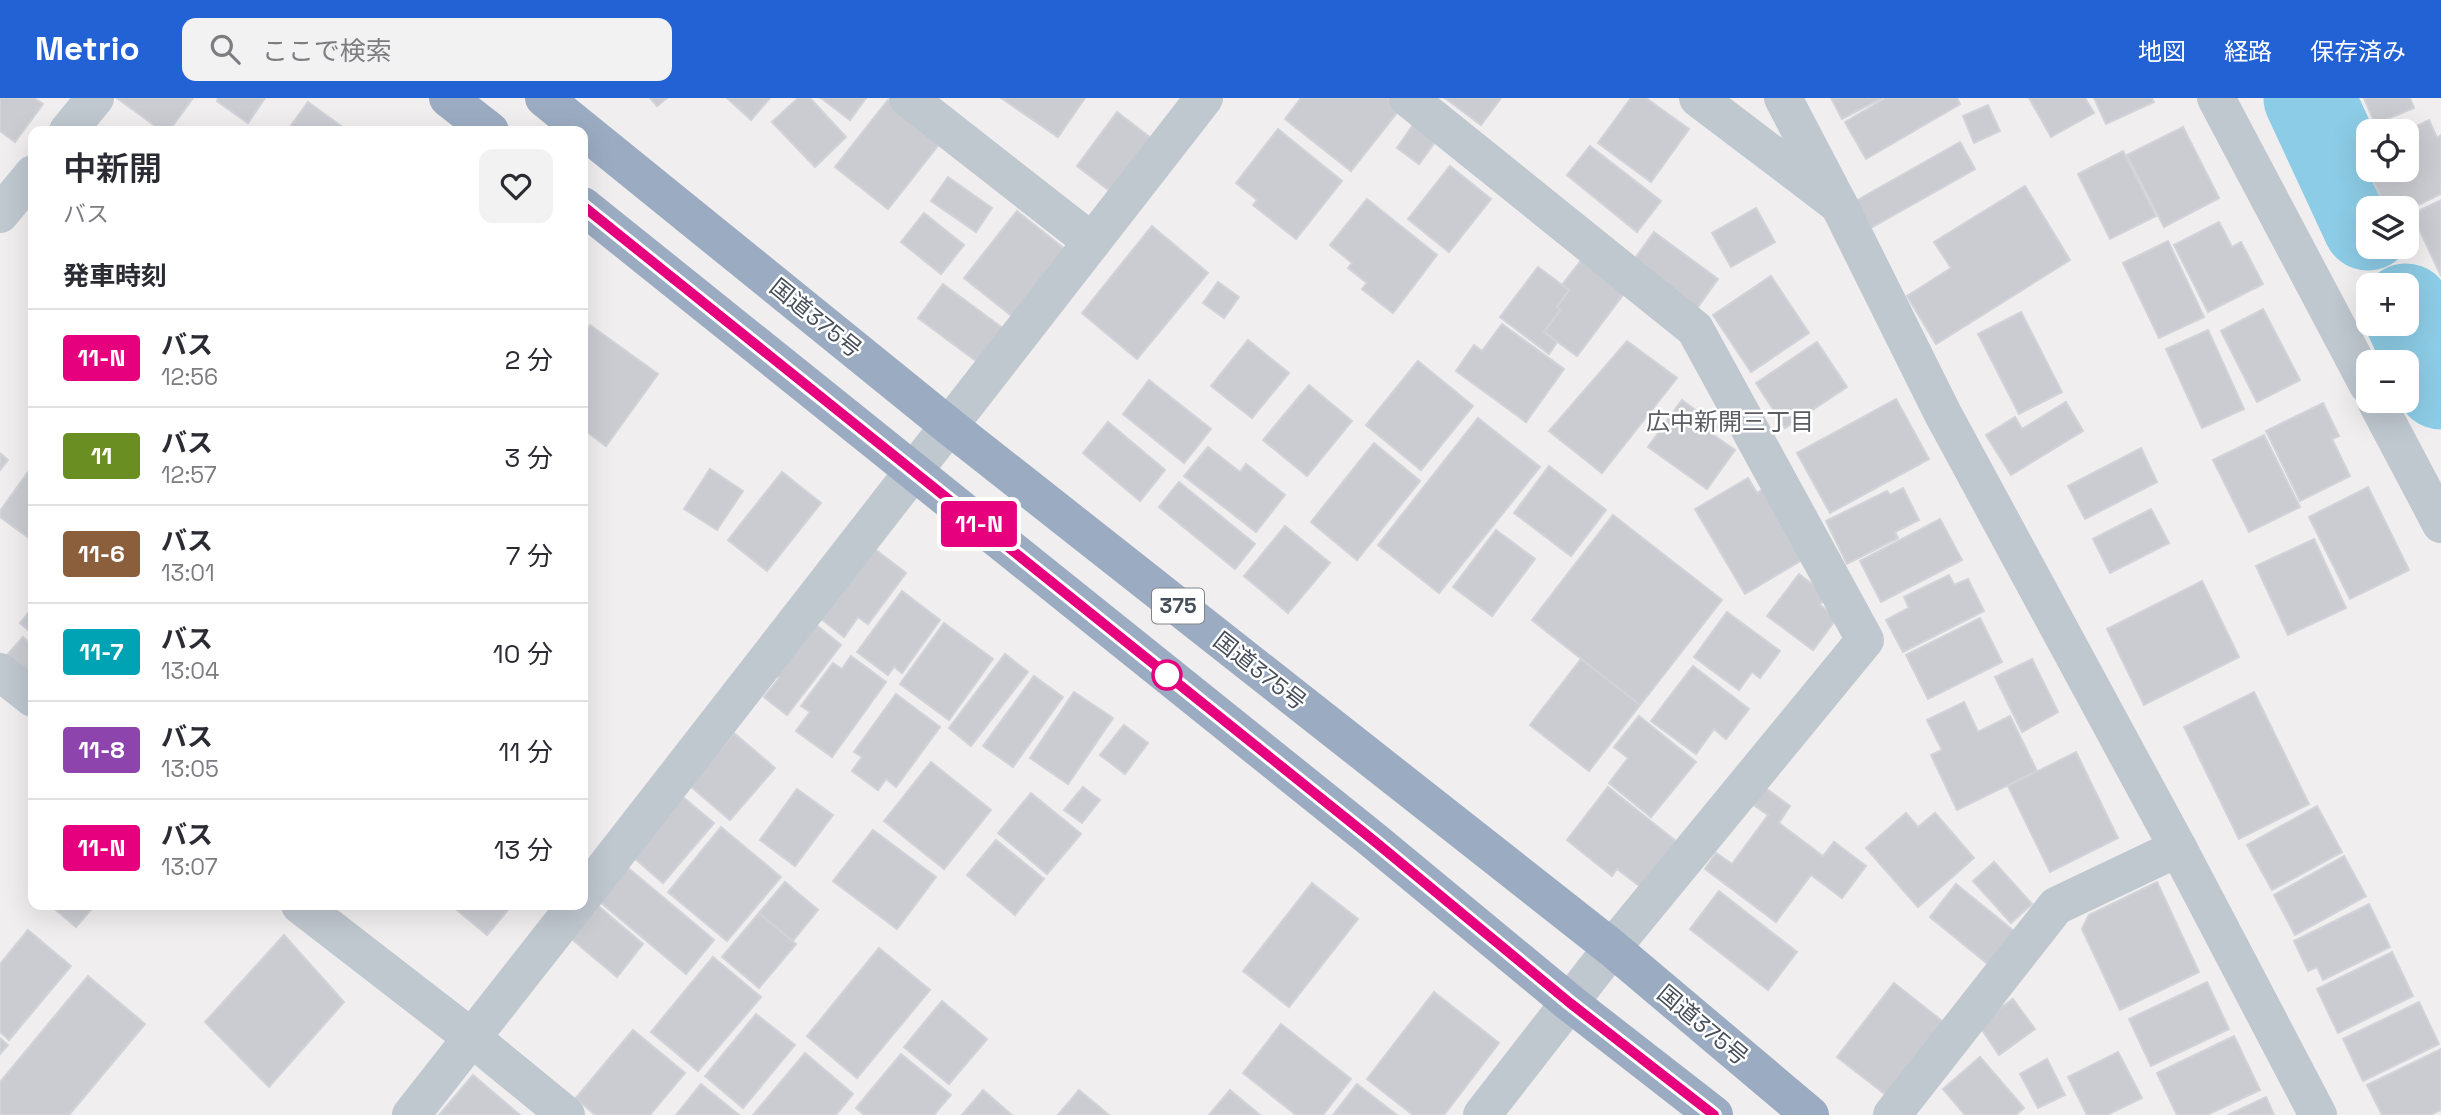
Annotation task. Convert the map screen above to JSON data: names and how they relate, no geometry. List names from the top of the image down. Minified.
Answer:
{"streets":{"highway":["国道375号","375"]},"districts":["広中新開三丁目"],"lines":["bus line 11-N"],"page":{"header":"Metrio","search":"ここで検索","nav":["地図","経路","保存済み"],"on_map":"11-N","map_buttons":["+","−"],"heading":[["中新開","バス"],"発車時刻"],"list":[{"mark":"11-N","name":"バス","note":"12:56","value":"2 分"},{"mark":"11","name":"バス","note":"12:57","value":"3 分"},{"mark":"11-6","name":"バス","note":"13:01","value":"7 分"},{"mark":"11-7","name":"バス","note":"13:04","value":"10 分"},{"mark":"11-8","name":"バス","note":"13:05","value":"11 分"},{"mark":"11-N","name":"バス","note":"13:07","value":"13 分"}]}}
